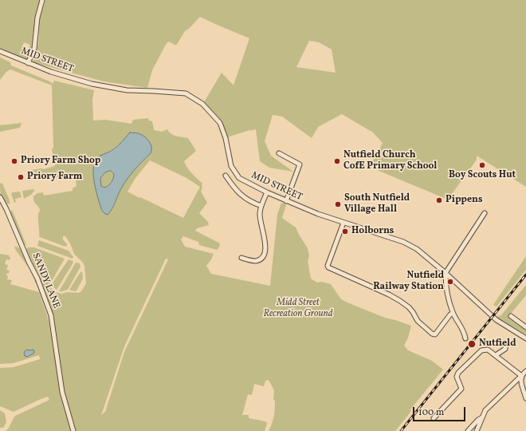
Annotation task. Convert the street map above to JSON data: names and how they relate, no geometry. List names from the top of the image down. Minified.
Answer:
{"streets":{"street":["MID STREET","SANDY LANE"]},"parks":["Midd Street Recreation Ground"],"places":["Priory Farm Shop","Nutfield Church CofE Primary School","Boy Scouts Hut","Priory Farm","Pippens","South Nutfield Village Hall","Holborns","Nutfield Railway Station","Nutfield"],"scale_bar":"100 m"}
